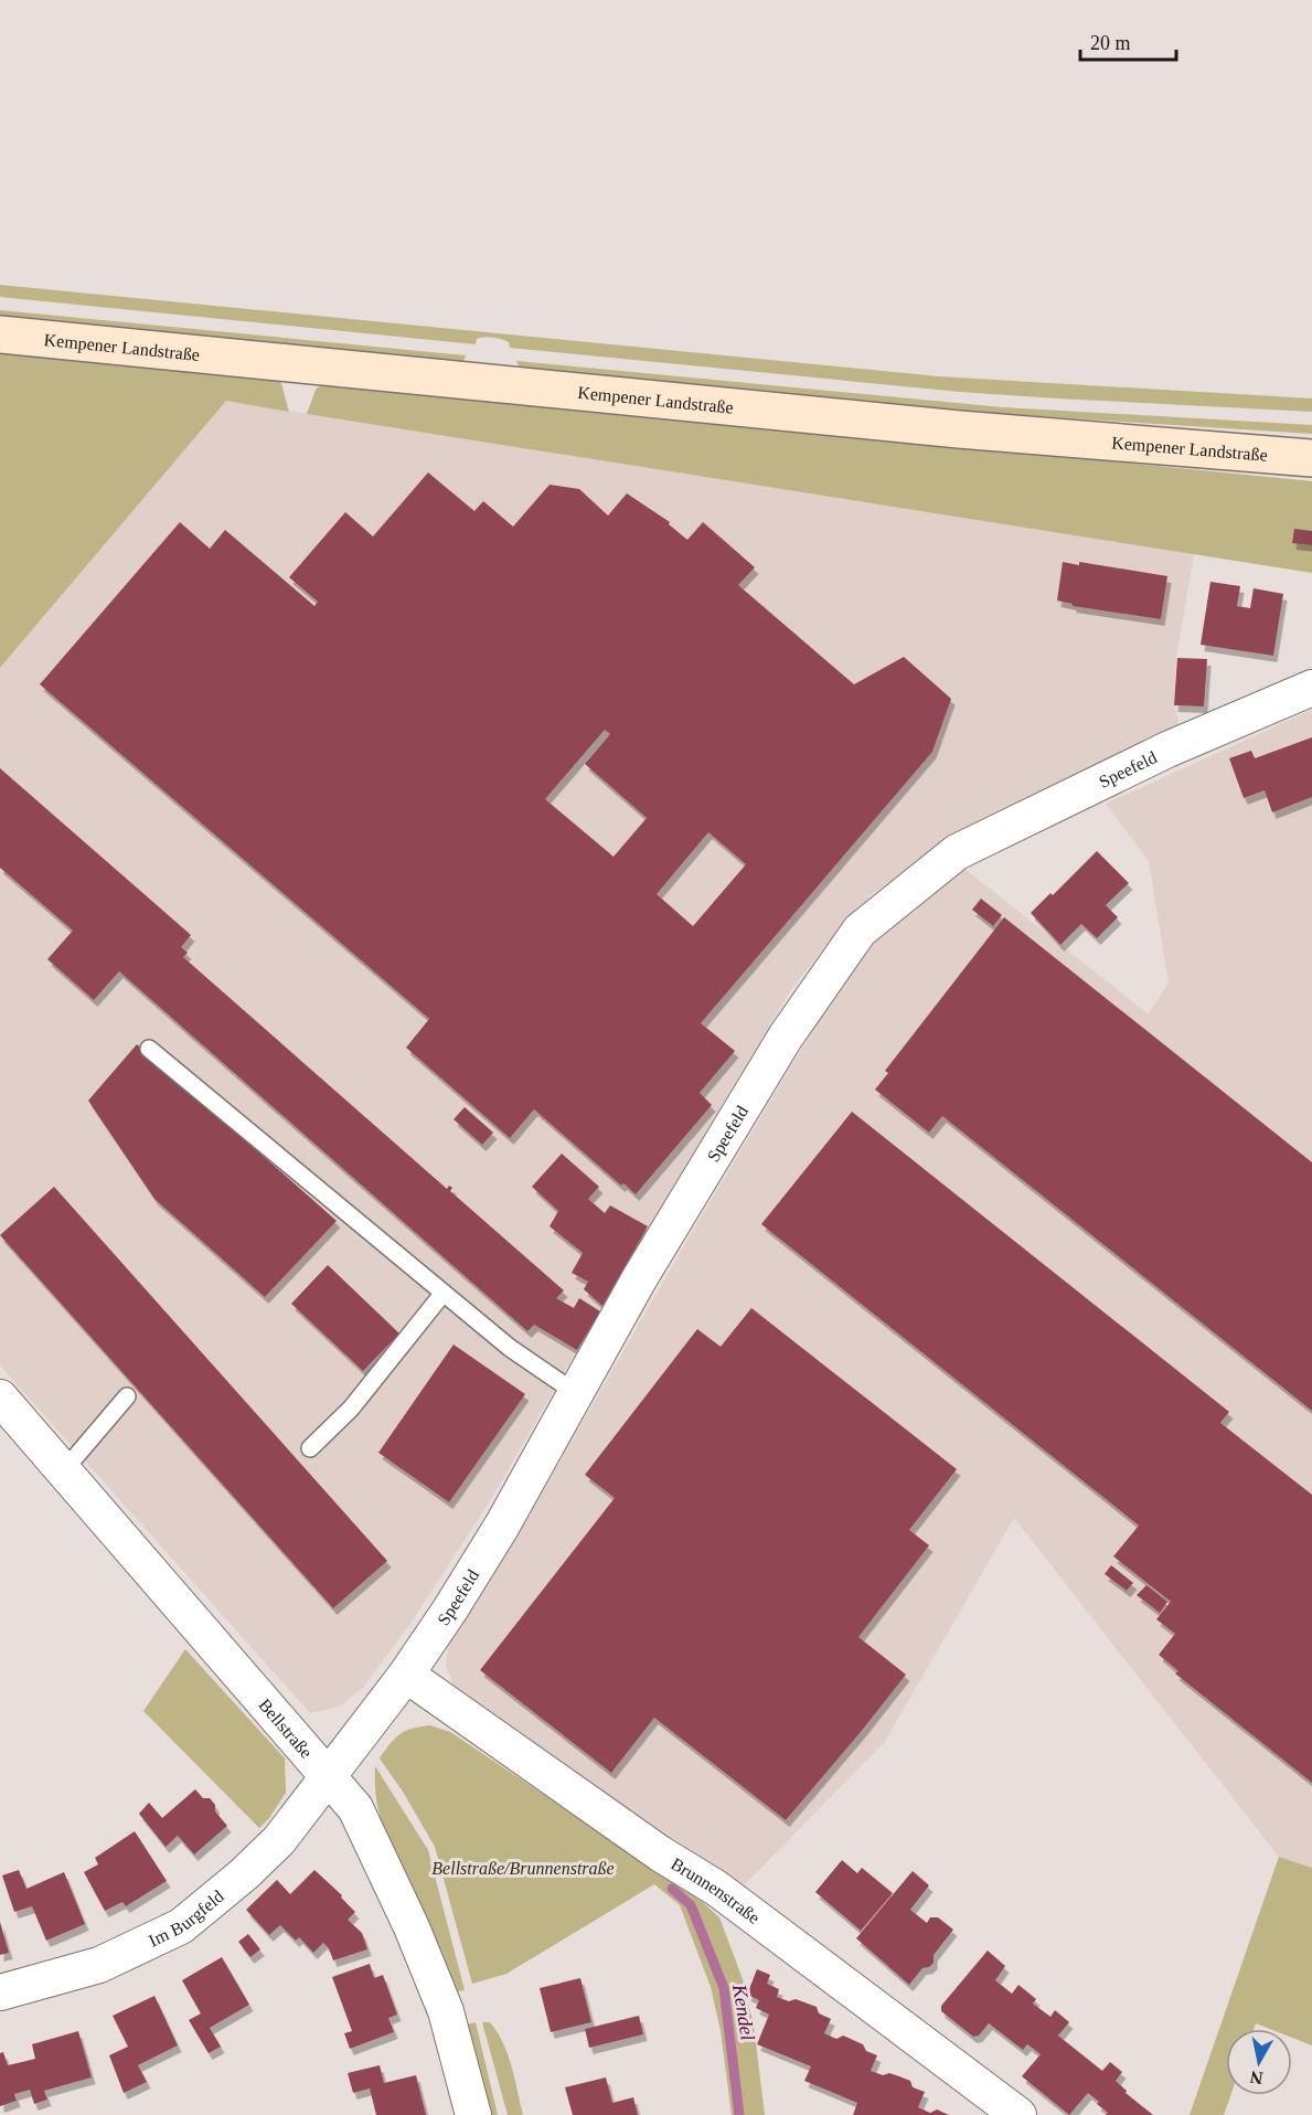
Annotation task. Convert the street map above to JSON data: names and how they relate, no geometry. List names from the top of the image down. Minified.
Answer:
{"streets":{"street":["Kempener Landstraße","Speefeld","Bellstraße","Brunnenstraße","Im Burgfeld"]},"crossings":[["Speefeld","Bellstraße"],["Speefeld","Brunnenstraße"],["Speefeld","Im Burgfeld"],["Bellstraße","Im Burgfeld"]],"water":["Kendel"],"parks":["Bellstraße/Brunnenstraße"],"scale_bar":"20 m","north":"bottom"}
